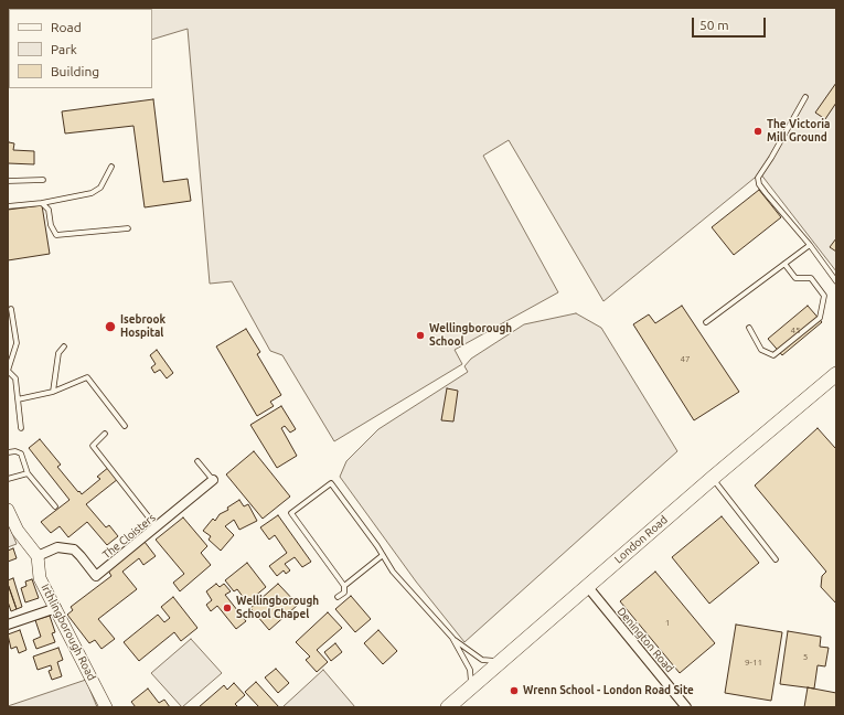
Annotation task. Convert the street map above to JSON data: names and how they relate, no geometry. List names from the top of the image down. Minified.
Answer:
{"streets":{"main road":["London Road","Irthlingborough Road"],"street":["The Cloisters","Denington Road"]},"crossings":[["The Cloisters","Irthlingborough Road"],["London Road","Denington Road"]],"places":["The Victoria Mill Ground","Isebrook Hospital","Wellingborough School","Wellingborough School Chapel","Wrenn School - London Road Site"],"house_numbers":["45","47","1","5","9-11"],"legend":["Road","Park","Building"],"scale_bar":"50 m"}
